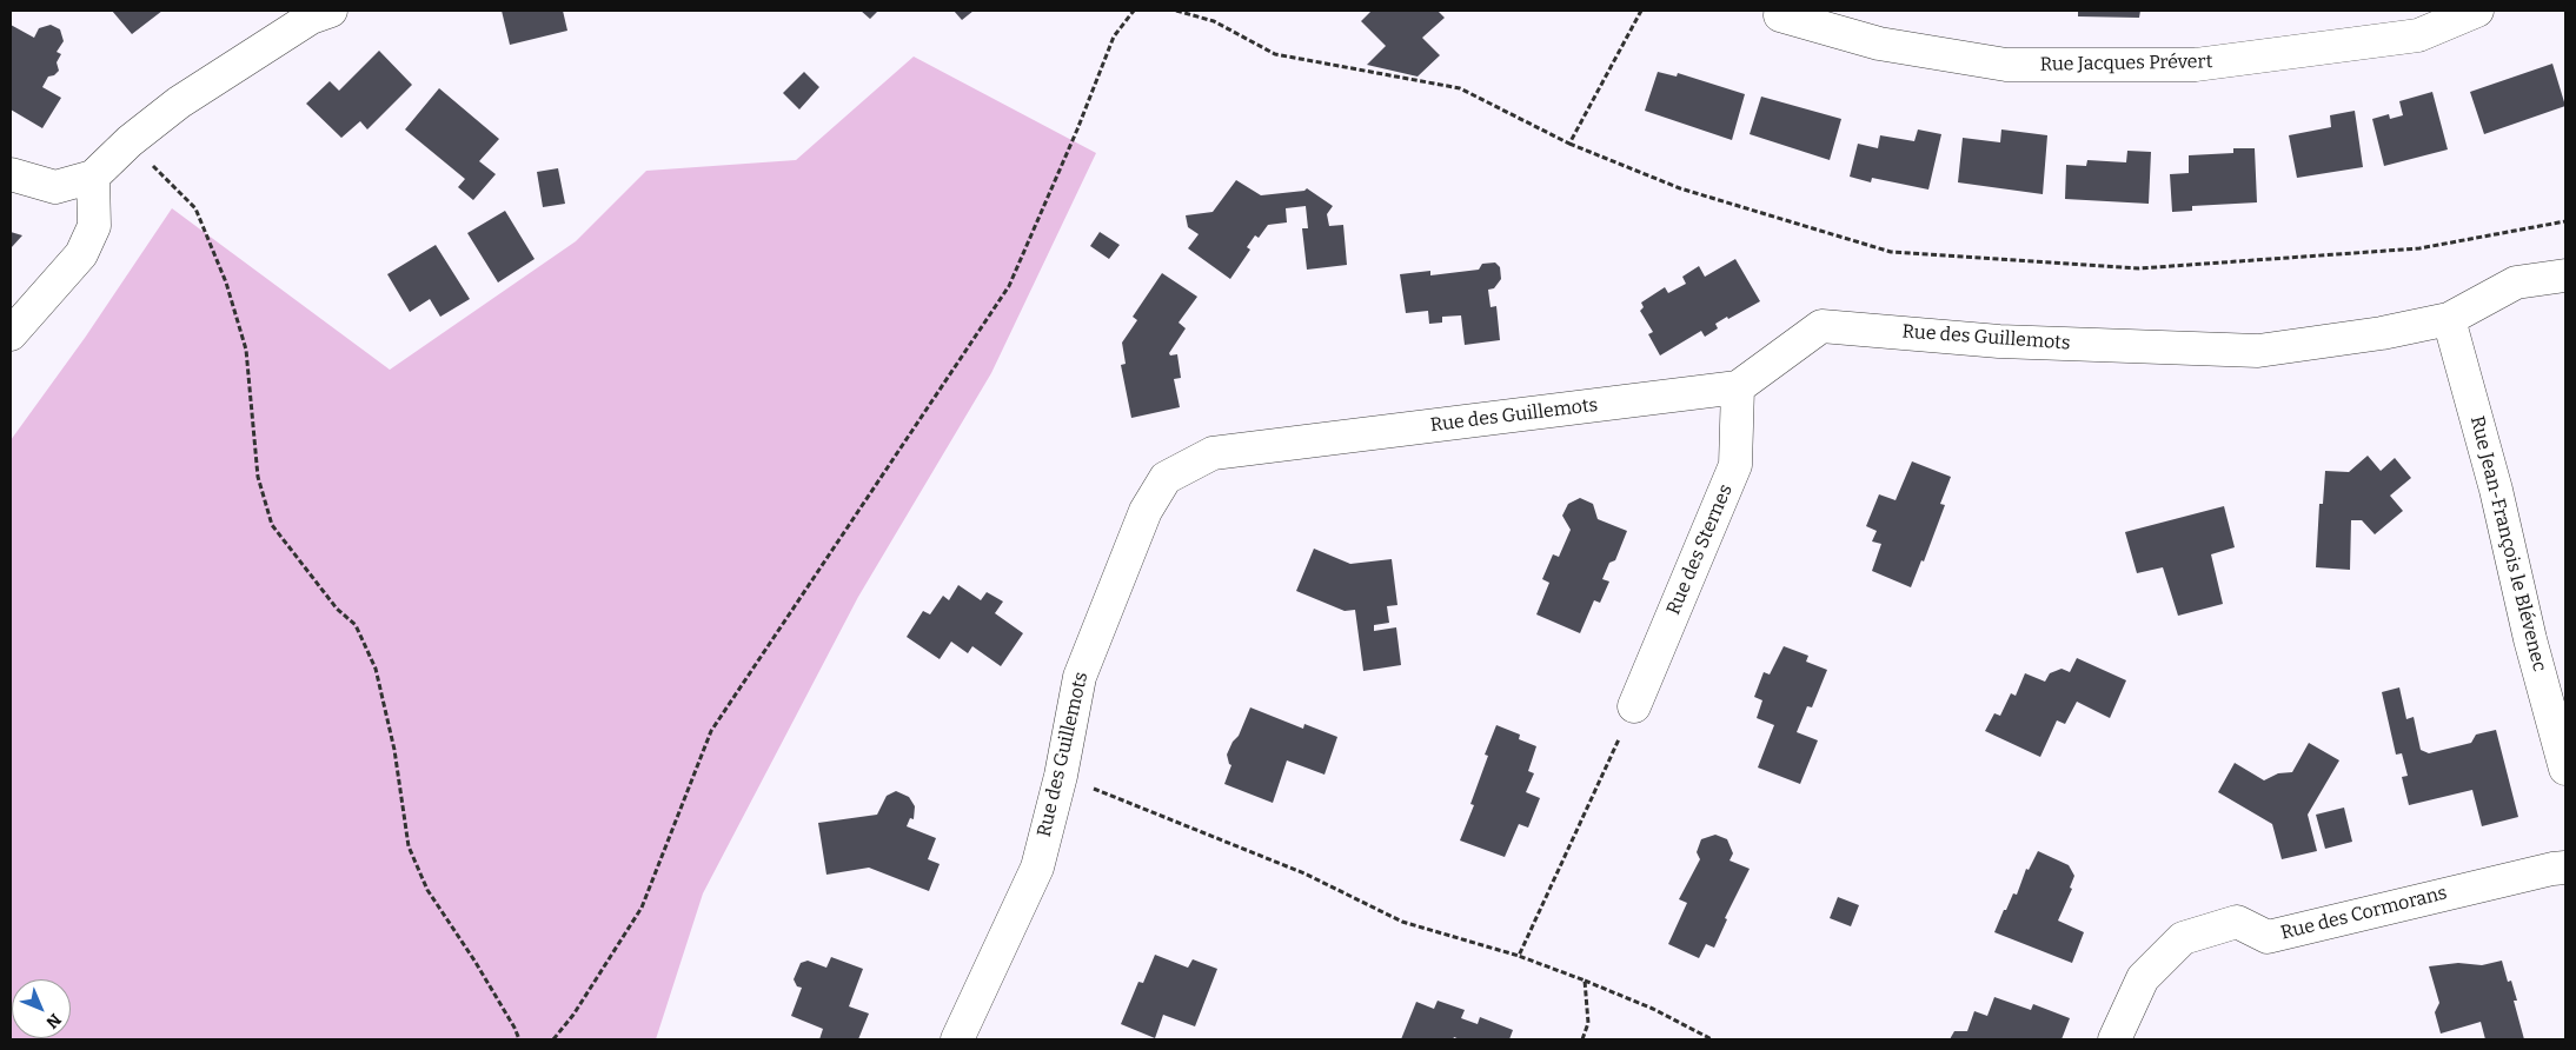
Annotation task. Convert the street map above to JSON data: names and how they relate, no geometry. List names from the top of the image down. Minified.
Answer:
{"streets":{"street":["Rue Jacques Prévert","Rue des Guillemots","Rue Jean-François le Blévenec","Rue des Sternes","Rue des Cormorans"]},"crossings":[["Rue des Guillemots","Rue Jean-François le Blévenec"],["Rue des Guillemots","Rue des Sternes"]],"north":"bottom right"}
